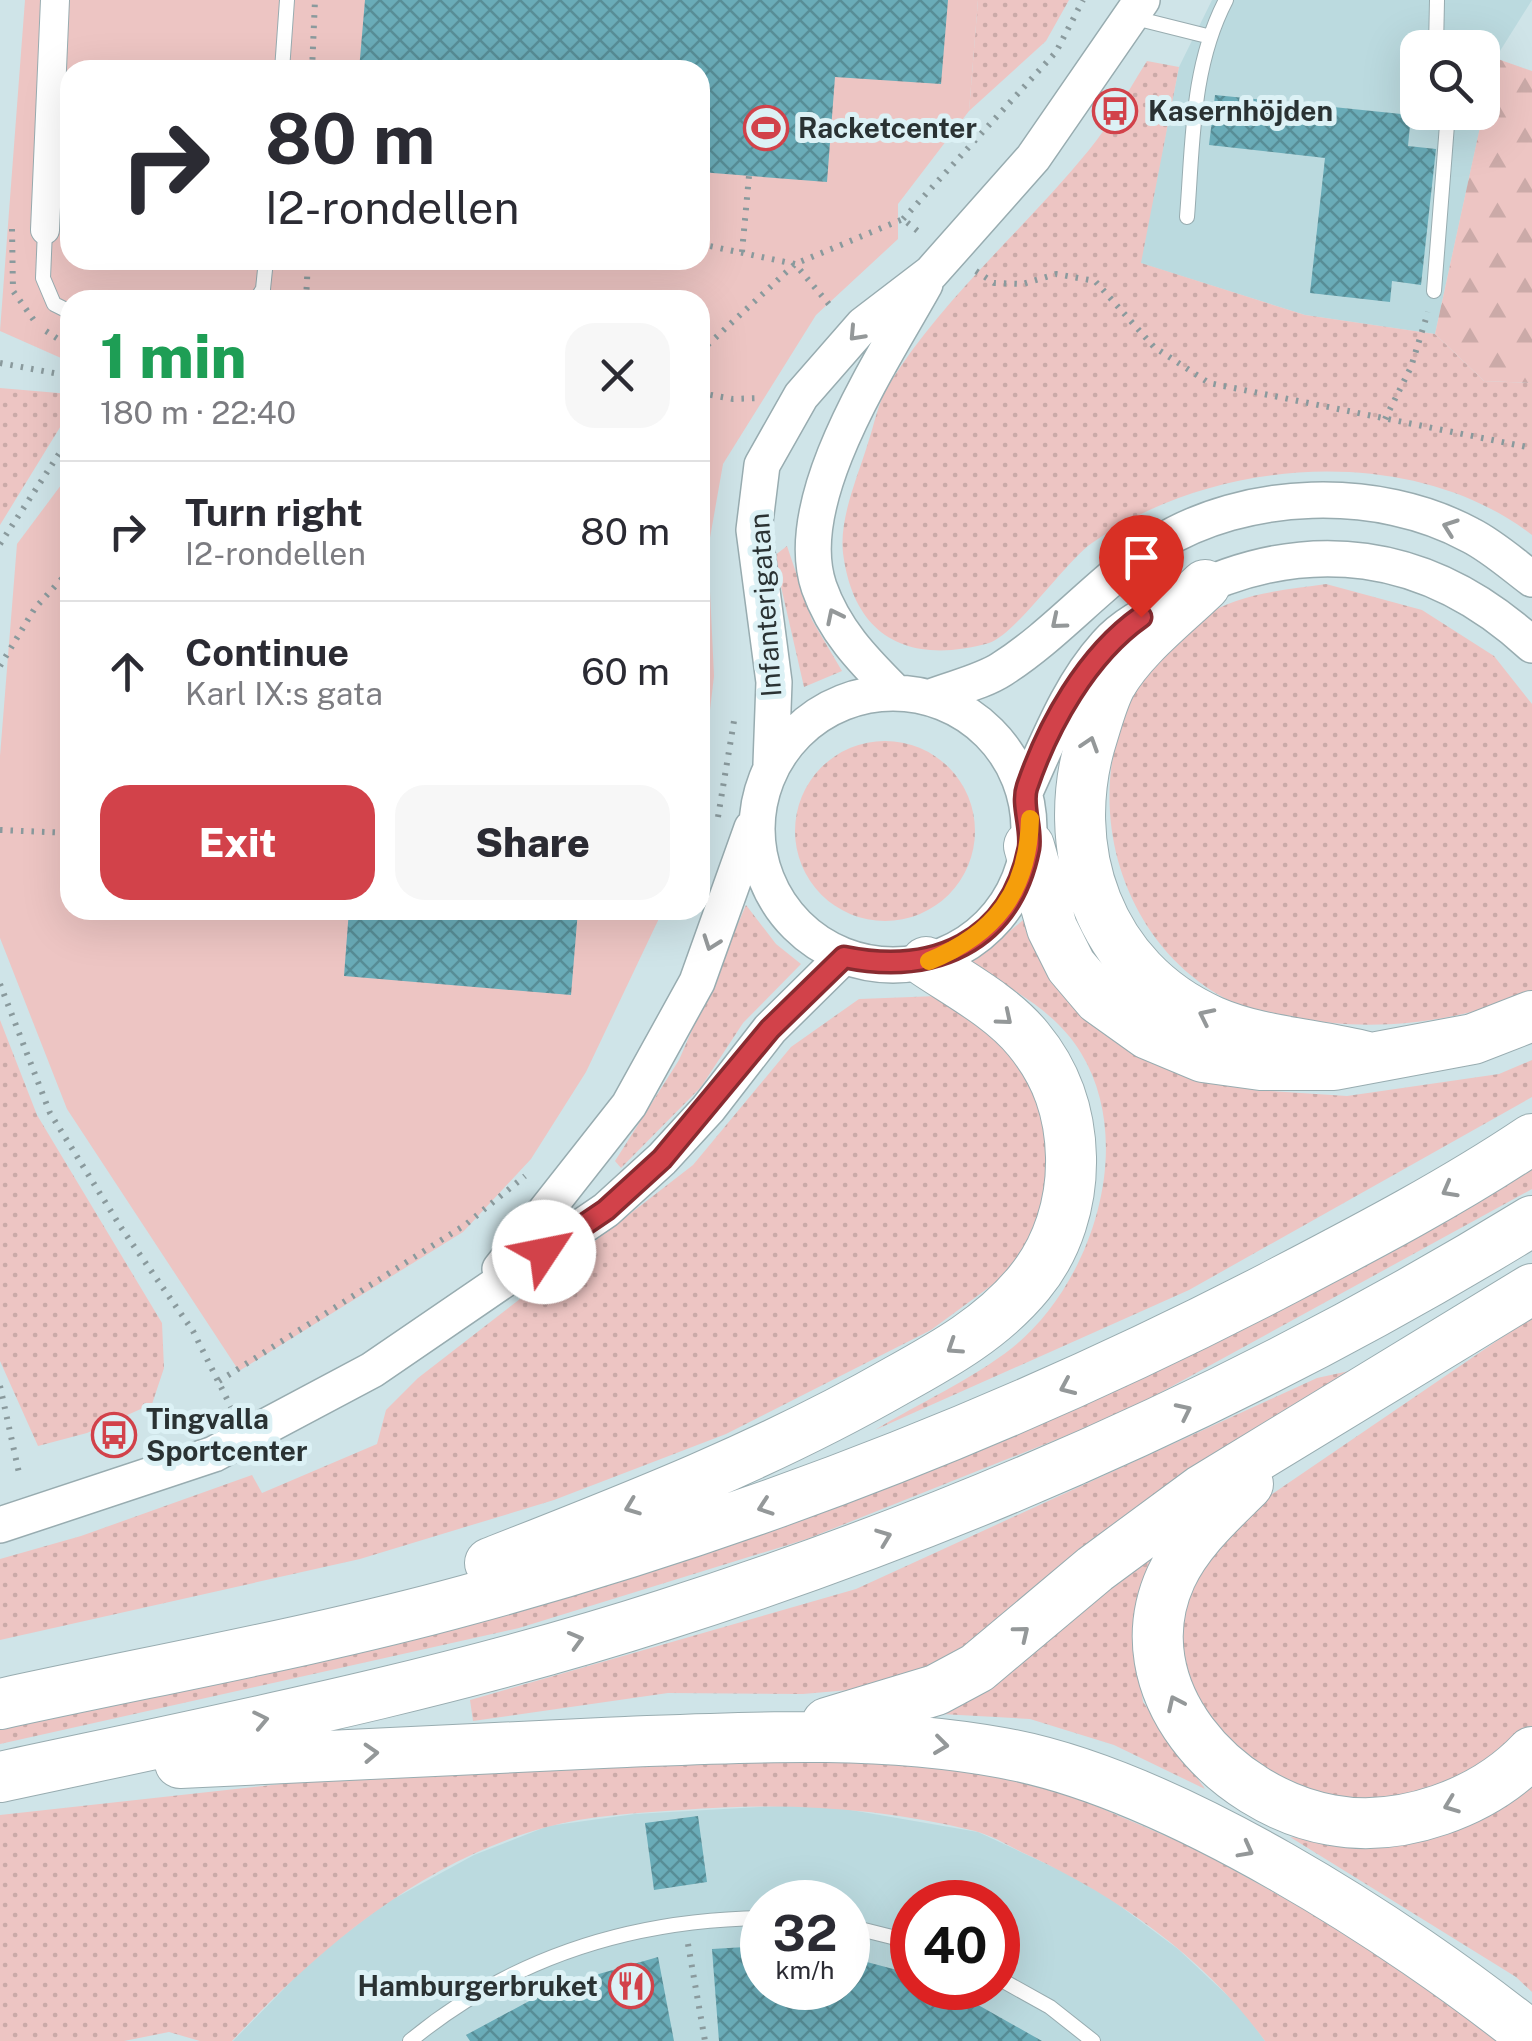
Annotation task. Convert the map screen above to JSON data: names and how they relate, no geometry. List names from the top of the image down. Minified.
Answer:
{"streets":{"street":["Infanterigatan"]},"places":{"bus stop":["Kasernhöjden","Tingvalla Sportcenter"],"sports":["Racketcenter"],"restaurant":["Hamburgerbruket"]},"page":{"turn":["80 m","I2-rondellen"],"heading":["1 min","180 m · 22:40"],"list":[{"name":"Turn right","note":"I2-rondellen","value":"80 m"},{"name":"Continue","note":"Karl IX:s gata","value":"60 m"}],"buttons":["Exit","Share"],"speed":"32 km/h","limit":"40"}}
